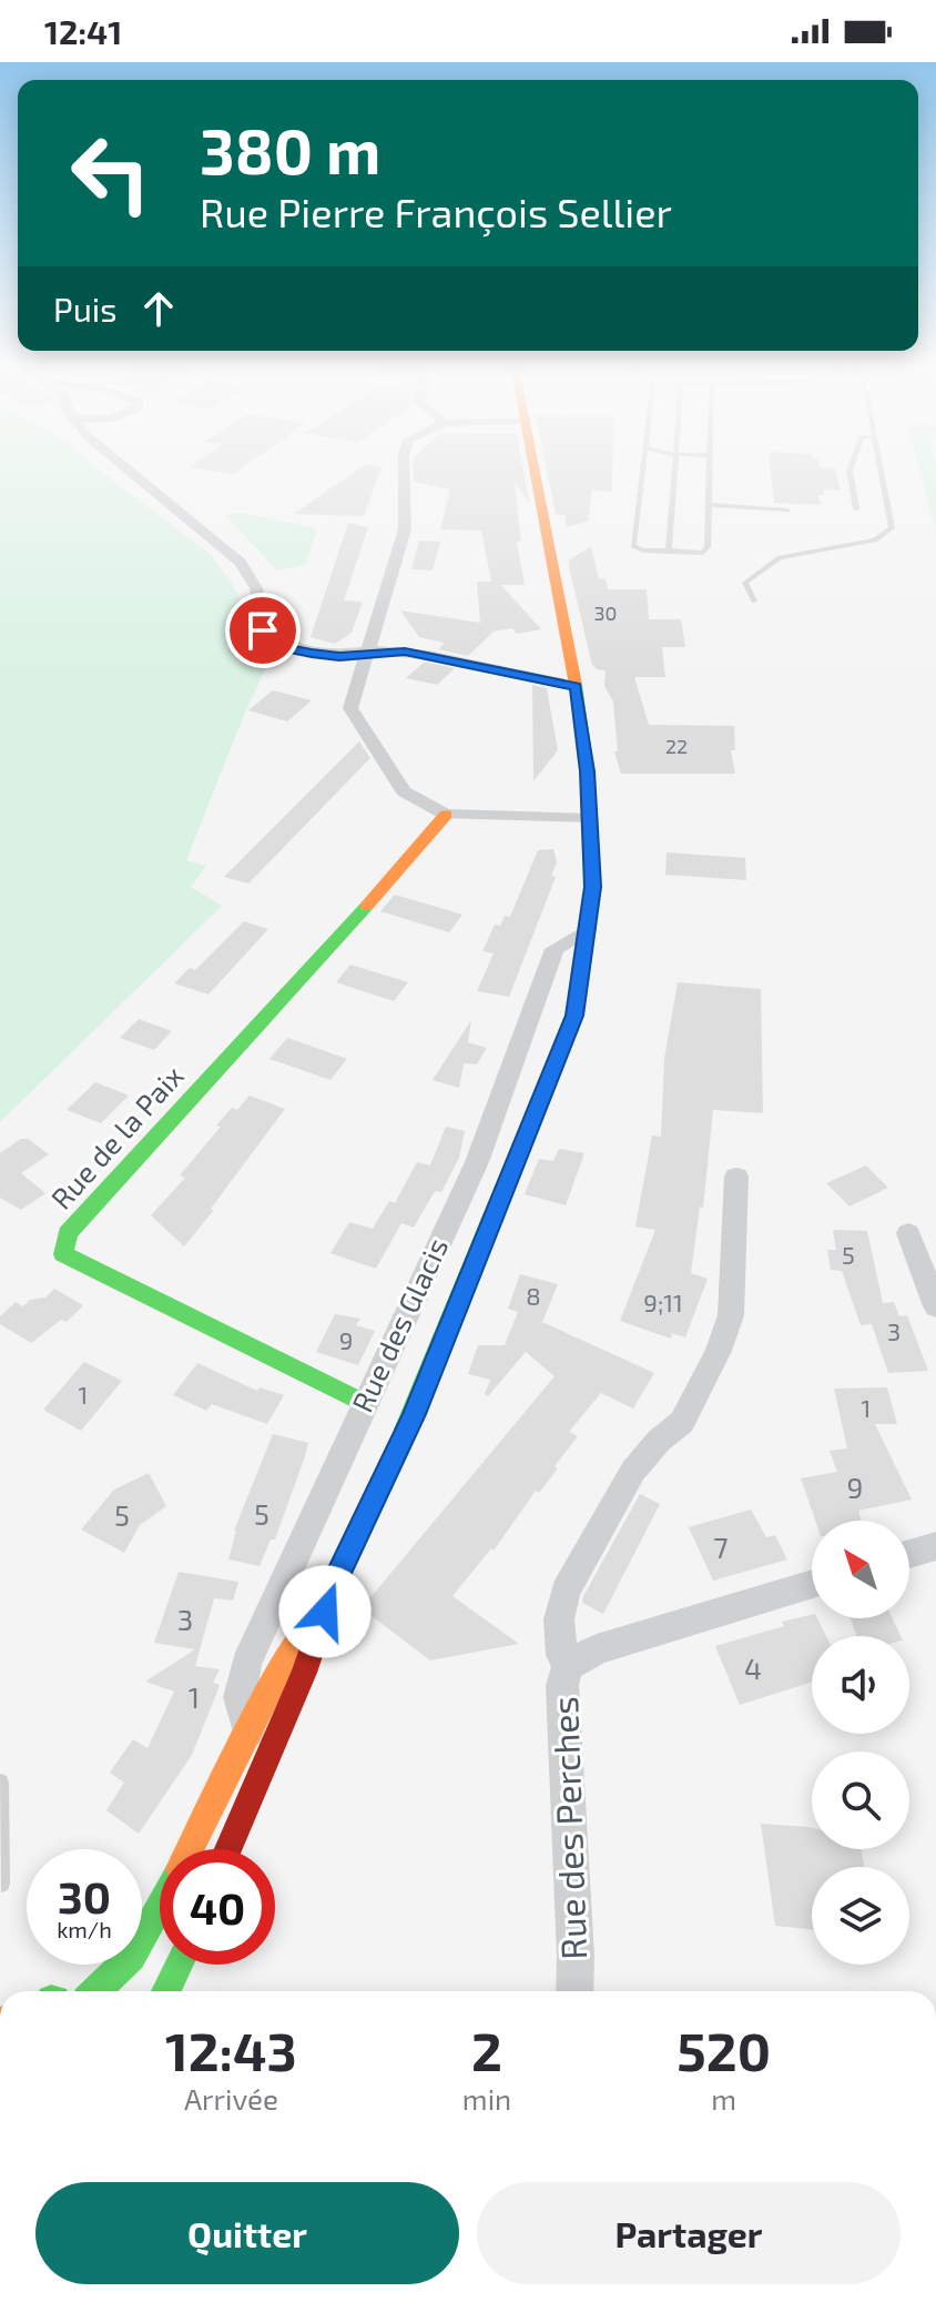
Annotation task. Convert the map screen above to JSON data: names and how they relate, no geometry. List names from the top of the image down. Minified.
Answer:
{"streets":{"street":["Rue de la Paix","Rue des Glacis","Rue des Perches"]},"crossings":[["Rue de la Paix","Rue des Glacis"]],"house_numbers":["30","22","5","8","9;11","3","9","1","1","9","5","5","7","3","4","1"],"north":"top left","page":{"status":"12:41","turn":["380 m","Rue Pierre François Sellier"],"then":"Puis","speed":"30 km/h","limit":"40","eta":["12:43","Arrivée","2","min","520","m"],"buttons":["Quitter","Partager"]}}
